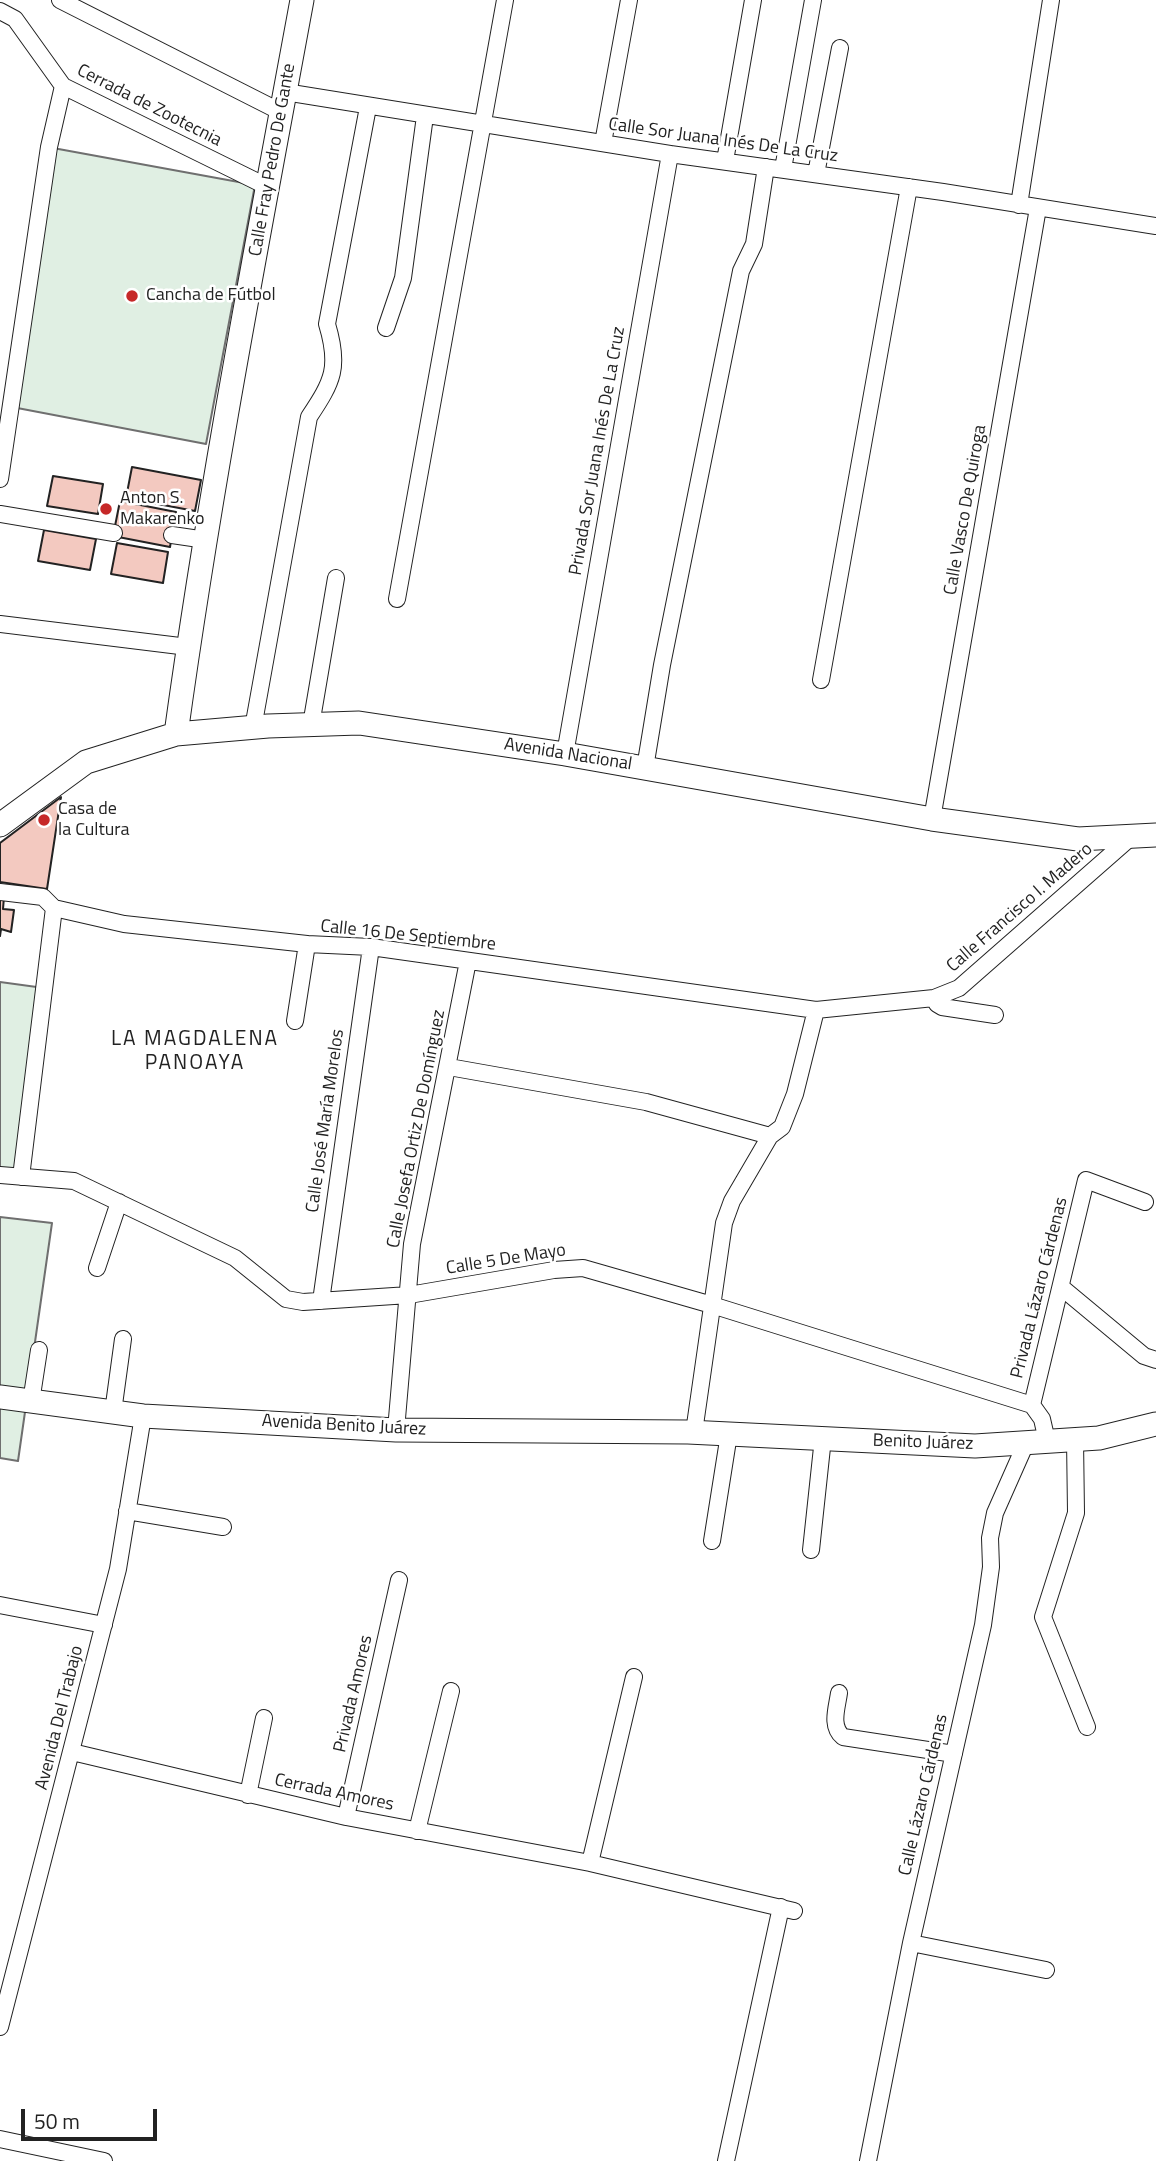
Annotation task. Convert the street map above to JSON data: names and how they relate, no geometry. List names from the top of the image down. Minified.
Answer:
{"streets":{"street":["Cerrada de Zootecnia","Calle Sor Juana Inés De La Cruz","Calle Fray Pedro De Gante","Privada Sor Juana Inés De La Cruz","Calle Vasco De Quiroga","Avenida Nacional","Calle Francisco I. Madero","Calle 16 De Septiembre","Calle José María Morelos","Calle Josefa Ortiz De Domínguez","Calle 5 De Mayo","Privada Lázaro Cárdenas","Avenida Benito Juárez","Benito Juárez","Privada Amores","Avenida Del Trabajo","Cerrada Amores","Calle Lázaro Cárdenas"]},"crossings":[["Cerrada de Zootecnia","Calle Fray Pedro De Gante"],["Calle Sor Juana Inés De La Cruz","Calle Fray Pedro De Gante"],["Calle Sor Juana Inés De La Cruz","Privada Sor Juana Inés De La Cruz"],["Calle Sor Juana Inés De La Cruz","Calle Vasco De Quiroga"],["Calle Fray Pedro De Gante","Avenida Nacional"],["Privada Sor Juana Inés De La Cruz","Avenida Nacional"],["Calle Vasco De Quiroga","Avenida Nacional"],["Avenida Nacional","Calle Francisco I. Madero"],["Calle Francisco I. Madero","Calle 16 De Septiembre"],["Calle 16 De Septiembre","Calle José María Morelos"],["Calle 16 De Septiembre","Calle Josefa Ortiz De Domínguez"],["Calle José María Morelos","Calle 5 De Mayo"],["Calle Josefa Ortiz De Domínguez","Calle 5 De Mayo"],["Calle Josefa Ortiz De Domínguez","Avenida Benito Juárez"],["Calle 5 De Mayo","Privada Lázaro Cárdenas"],["Avenida Benito Juárez","Benito Juárez"],["Avenida Benito Juárez","Avenida Del Trabajo"],["Benito Juárez","Calle Lázaro Cárdenas"],["Privada Amores","Cerrada Amores"],["Avenida Del Trabajo","Cerrada Amores"]],"districts":["LA MAGDALENA PANOAYA"],"places":["Cancha de Fútbol","Anton S. Makarenko","Casa de la Cultura"],"scale_bar":"50 m"}
